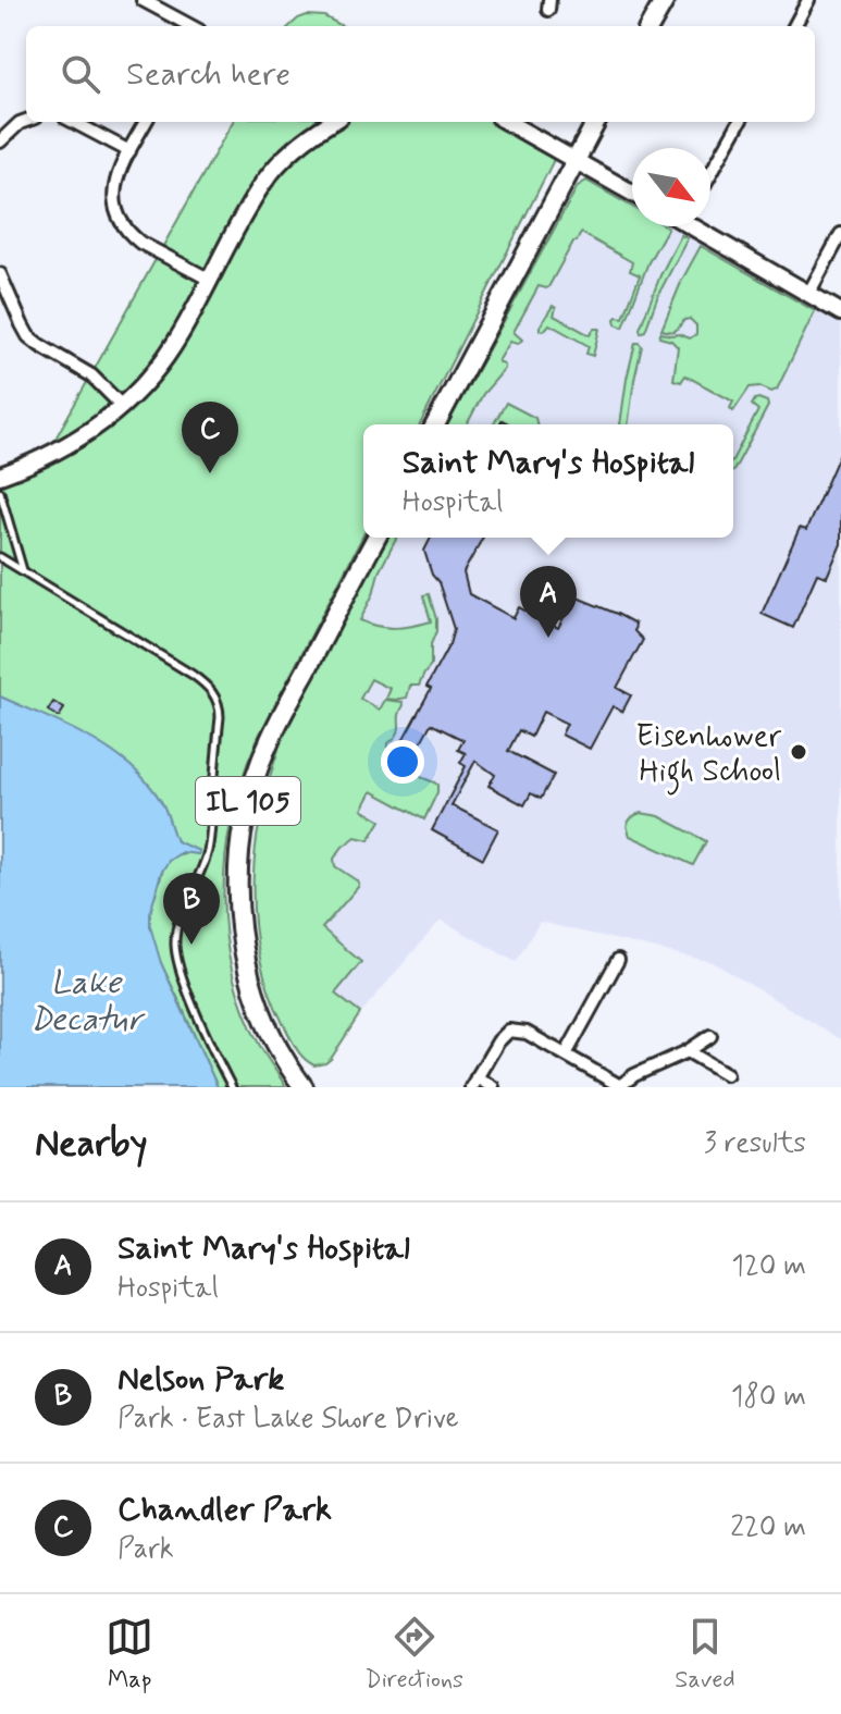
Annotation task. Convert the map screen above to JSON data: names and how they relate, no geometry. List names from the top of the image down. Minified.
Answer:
{"streets":{"main road":["IL 105"]},"water":["Lake Decatur"],"places":["Eisenhower High School"],"north":"bottom right","page":{"search":"Search here","pins":["C","A","B"],"popup":["Saint Mary's Hospital","Hospital"],"heading":["Nearby","3 results"],"list":[{"mark":"A","name":"Saint Mary's Hospital","note":"Hospital","value":"120 m"},{"mark":"B","name":"Nelson Park","note":"Park · East Lake Shore Drive","value":"180 m"},{"mark":"C","name":"Chandler Park","note":"Park","value":"220 m"}],"nav":["Map","Directions","Saved"]}}
